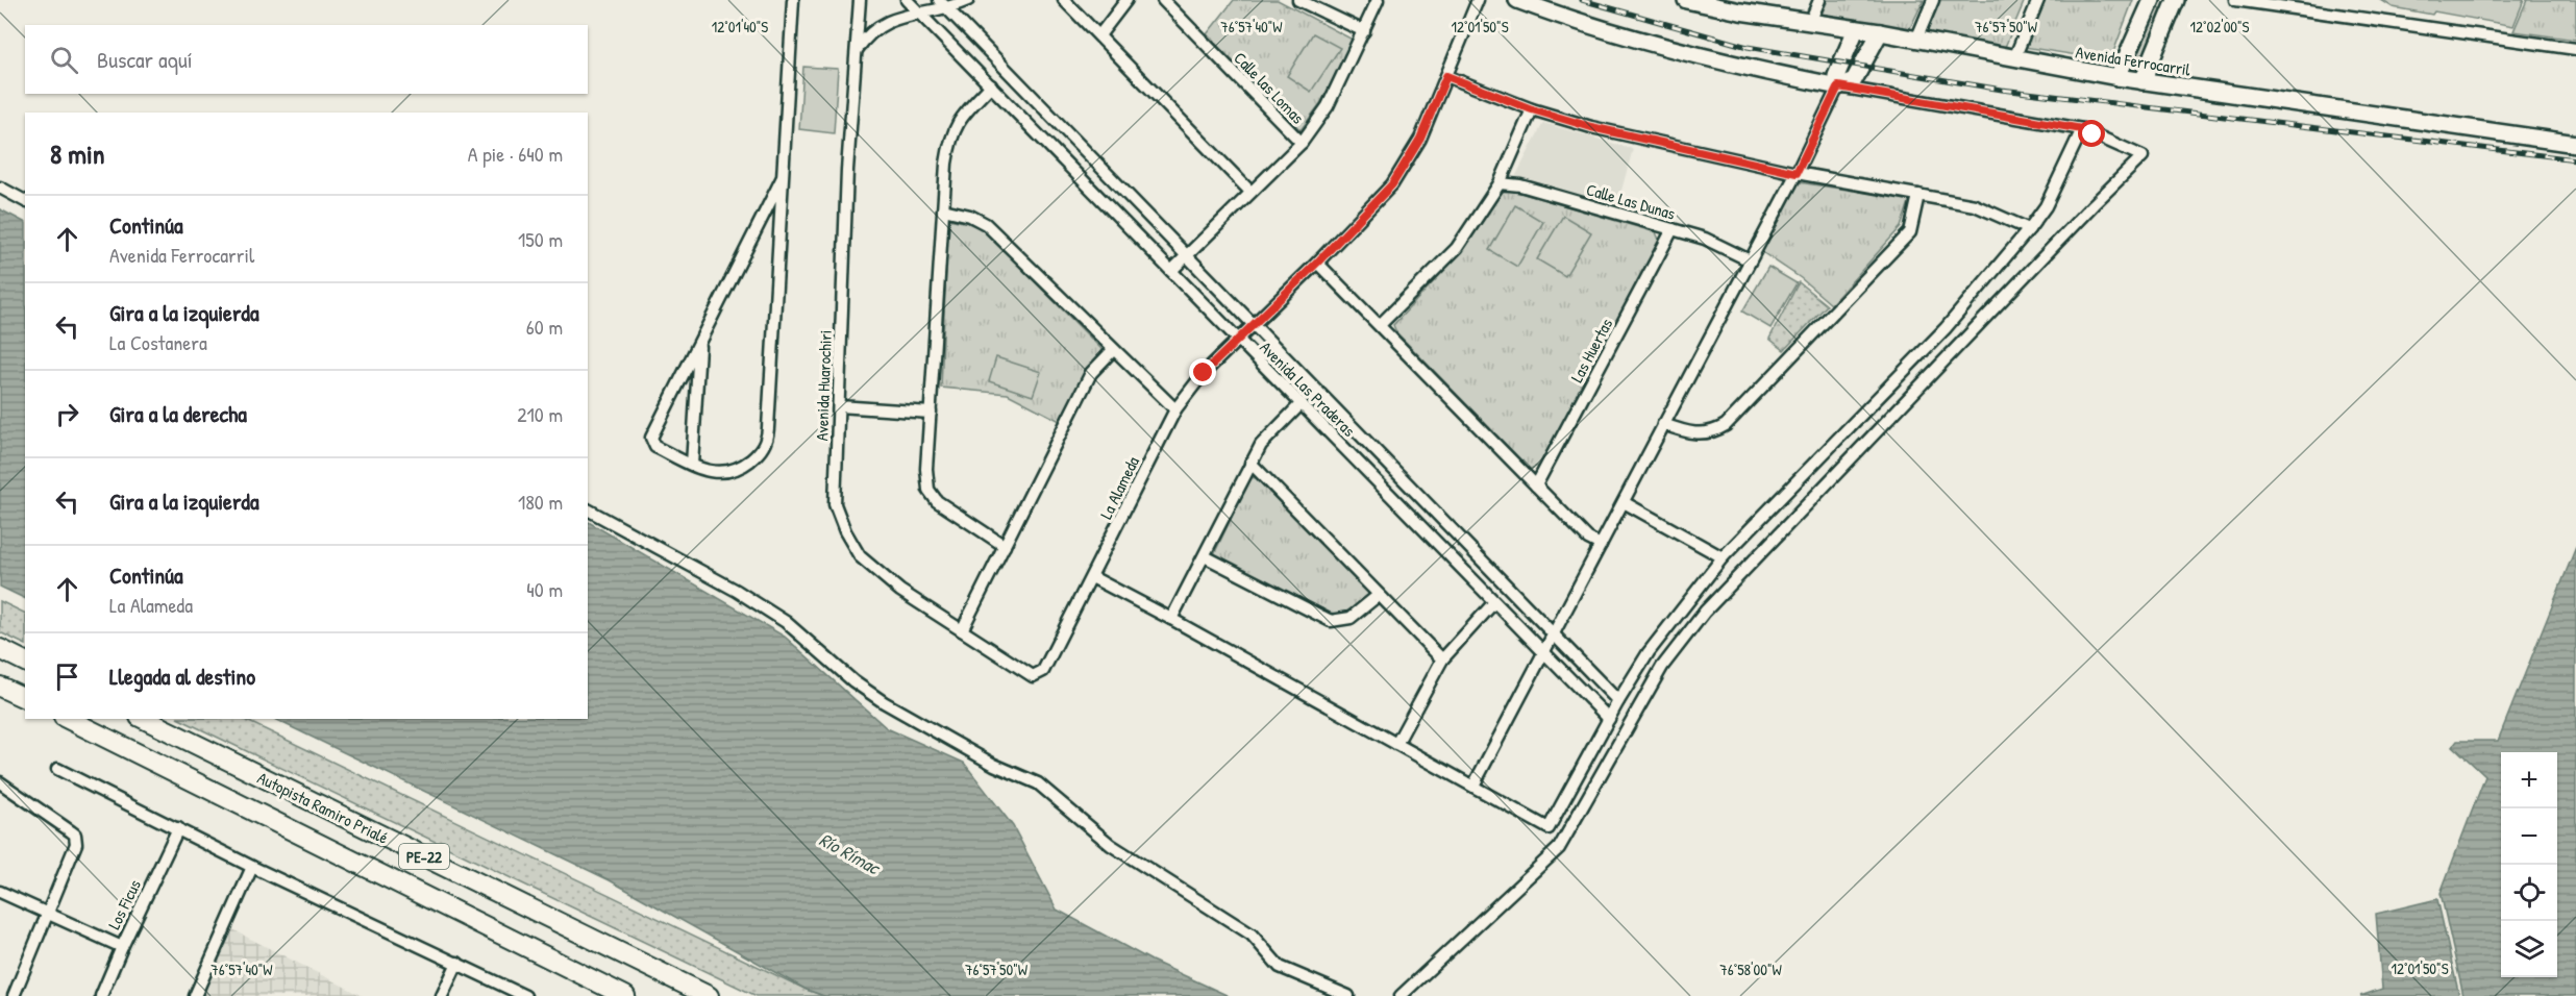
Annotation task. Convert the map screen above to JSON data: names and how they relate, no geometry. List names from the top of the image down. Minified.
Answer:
{"streets":{"highway":["Autopista Ramiro Prialé","PE-22"],"street":["Avenida Ferrocarril","Calle las Lomas","Calle Las Dunas","Las Huertas","Avenida Huarochiri","Avenida Las Praderas","La Alameda","Los Ficus"]},"crossings":[["Calle Las Dunas","Las Huertas"],["Avenida Huarochiri","La Alameda"],["Avenida Las Praderas","La Alameda"]],"water":["Río Rímac"],"page":{"search":"Buscar aquí","heading":["8 min","A pie · 640 m"],"list":[["Continúa","Avenida Ferrocarril","150 m"],["Gira a la izquierda","La Costanera","60 m"],["Gira a la derecha","210 m"],["Gira a la izquierda","180 m"],["Continúa","La Alameda","40 m"],"Llegada al destino"],"map_buttons":["+","−"]},"coordinates":["76°57'40\"W","76°57'50\"W","12°01'40\"S","12°01'50\"S","12°02'00\"S","76°58'00\"W"]}
